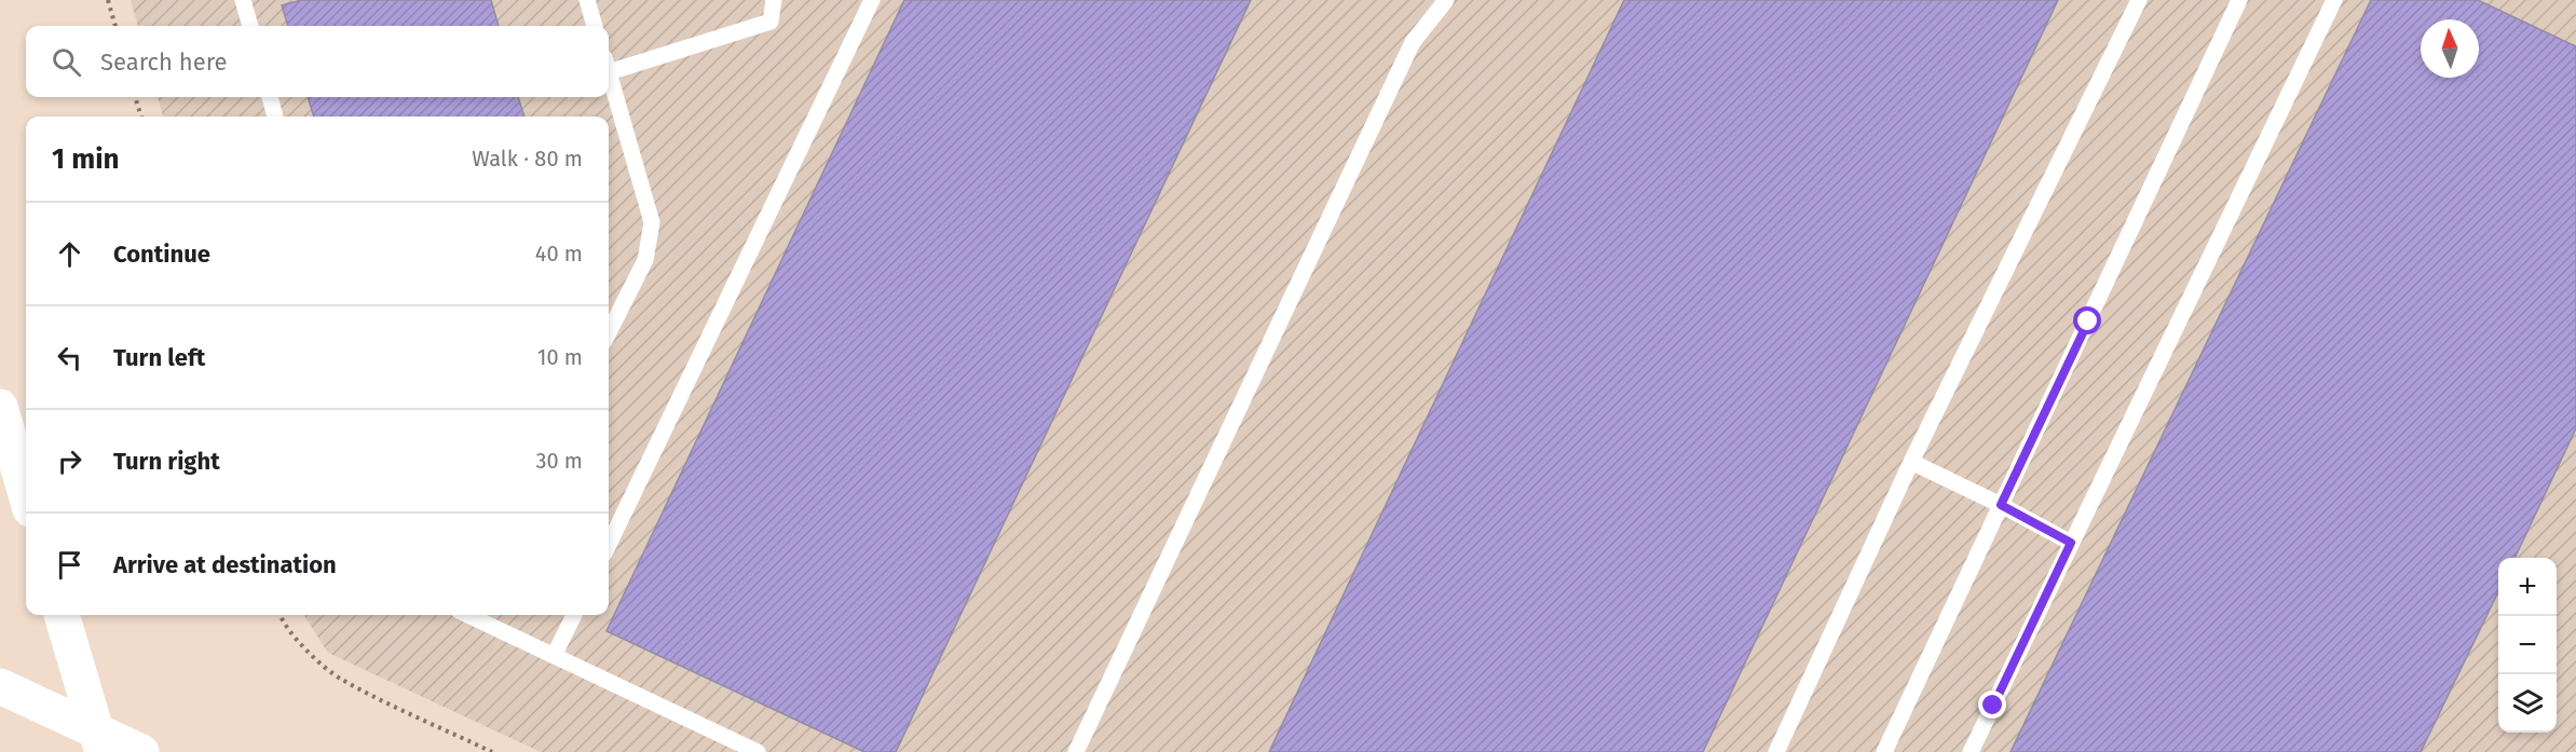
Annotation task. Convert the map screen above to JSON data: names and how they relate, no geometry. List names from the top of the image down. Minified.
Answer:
{"north":"top","page":{"search":"Search here","heading":["1 min","Walk · 80 m"],"list":[["Continue","40 m"],["Turn left","10 m"],["Turn right","30 m"],"Arrive at destination"],"map_buttons":["+","−"]}}
